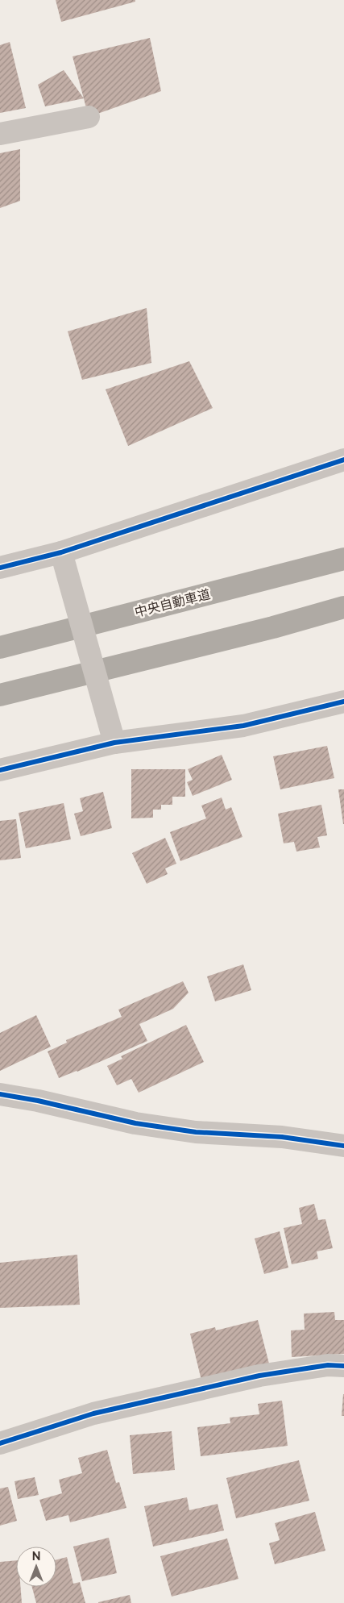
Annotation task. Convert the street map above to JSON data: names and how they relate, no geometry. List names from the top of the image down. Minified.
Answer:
{"streets":{"highway":["中央自動車道"]},"north":"top"}
